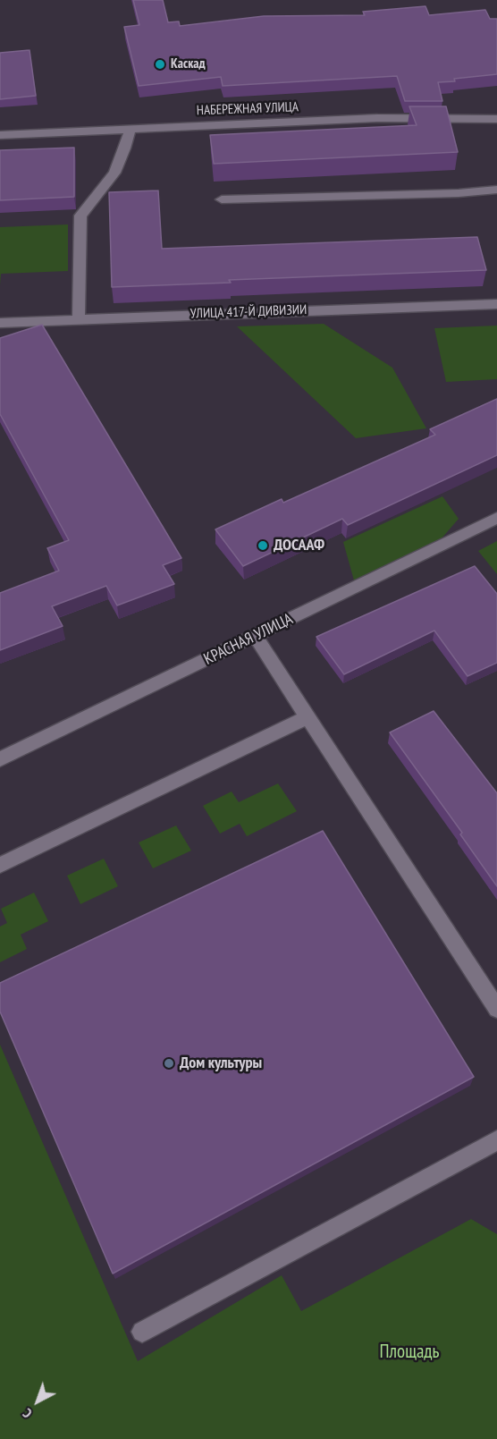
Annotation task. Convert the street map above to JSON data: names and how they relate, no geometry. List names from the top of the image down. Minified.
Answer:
{"streets":{"street":["НАБЕРЕЖНАЯ УЛИЦА","УЛИЦА 417-Й ДИВИЗИИ","КРАСНАЯ УЛИЦА"]},"parks":["Площадь"],"places":["Каскад","ДОСААФ","Дом культуры"],"north":"bottom left"}
